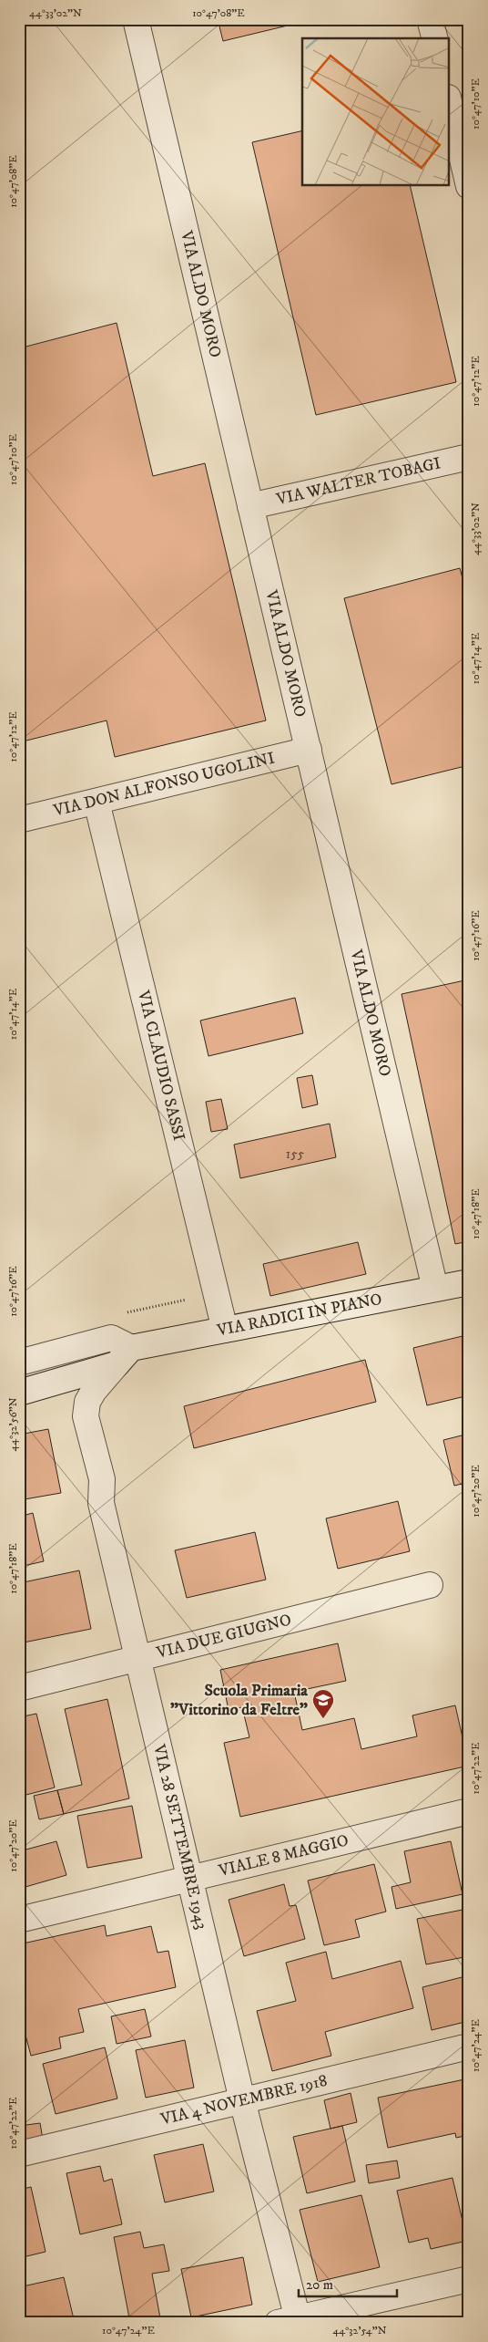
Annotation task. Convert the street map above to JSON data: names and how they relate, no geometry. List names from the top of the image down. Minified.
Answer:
{"streets":{"street":["VIA ALDO MORO","VIA WALTER TOBAGI","VIA DON ALFONSO UGOLINI","VIA CLAUDIO SASSI","VIA RADICI IN PIANO","VIA DUE GIUGNO","VIA 28 SETTEMBRE 1943","VIALE 8 MAGGIO","VIA 4 NOVEMBRE 1918"]},"crossings":[["VIA ALDO MORO","VIA WALTER TOBAGI"],["VIA ALDO MORO","VIA DON ALFONSO UGOLINI"],["VIA ALDO MORO","VIA RADICI IN PIANO"],["VIA DON ALFONSO UGOLINI","VIA CLAUDIO SASSI"],["VIA CLAUDIO SASSI","VIA RADICI IN PIANO"],["VIA RADICI IN PIANO","VIA 28 SETTEMBRE 1943"],["VIA DUE GIUGNO","VIA 28 SETTEMBRE 1943"],["VIA 28 SETTEMBRE 1943","VIALE 8 MAGGIO"],["VIA 28 SETTEMBRE 1943","VIA 4 NOVEMBRE 1918"]],"places":{"school or university":["Scuola Primaria \"Vittorino da Feltre\""]},"house_numbers":["155"],"scale_bar":"20 m","coordinates":["44°33'02\"N","10°47'08\"E","10°47'10\"E","10°47'12\"E","10°47'14\"E","10°47'16\"E","10°47'18\"E","44°32'56\"N","10°47'20\"E","10°47'22\"E","10°47'24\"E","44°32'54\"N"]}
